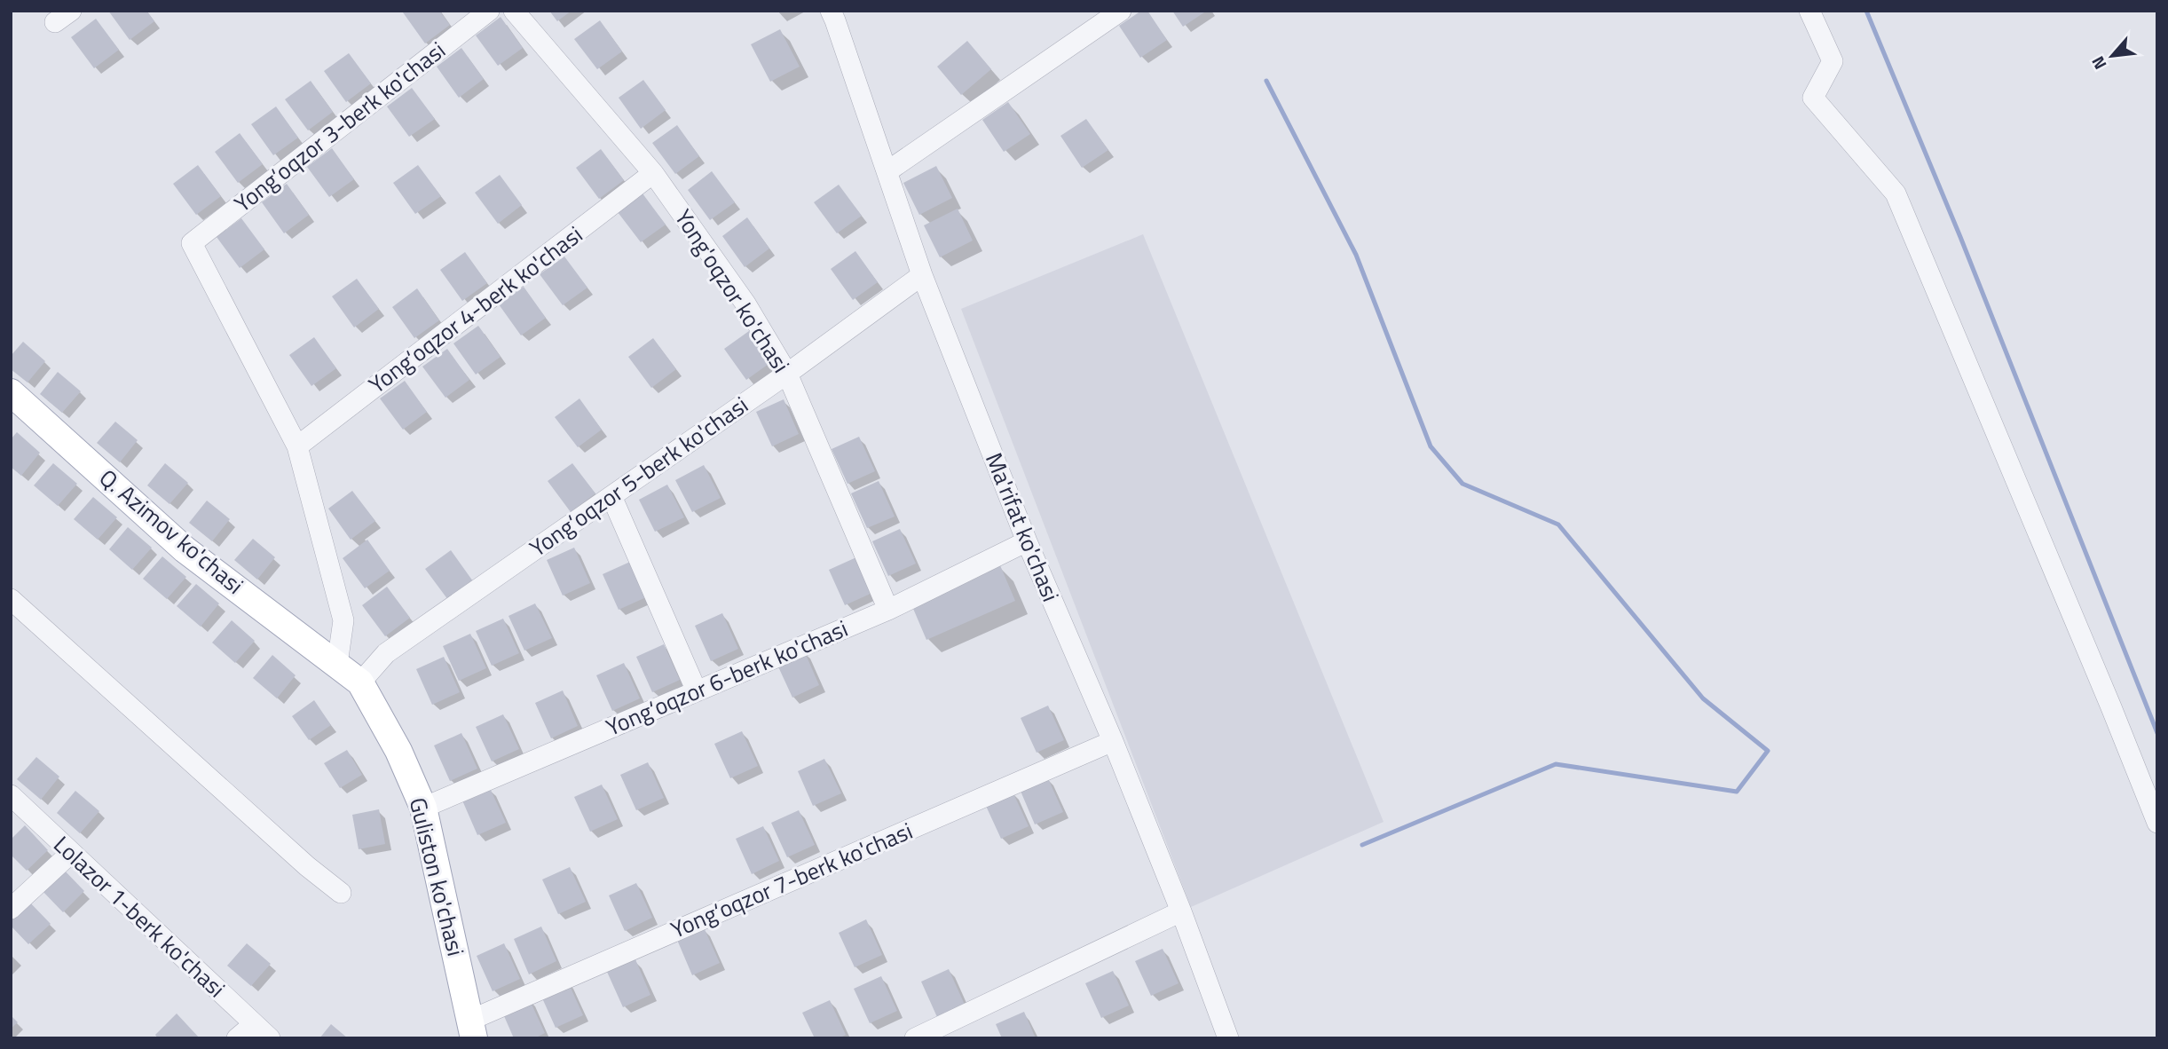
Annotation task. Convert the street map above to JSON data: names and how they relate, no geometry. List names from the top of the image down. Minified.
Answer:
{"streets":{"main road":["Q. Azimov ko'chasi","Guliston ko'chasi"],"street":["Yong‘oqzor 3-berk ko'chasi","Yong'oqzor ko'chasi","Yong‘oqzor 4-berk ko'chasi","Yong‘oqzor 5-berk ko'chasi","Ma'rifat ko'chasi","Yong‘oqzor 6-berk ko'chasi","Yong‘oqzor 7-berk ko'chasi","Lolazor 1-berk ko'chasi"]},"crossings":[["Yong‘oqzor 3-berk ko'chasi","Yong‘oqzor 4-berk ko'chasi"],["Yong'oqzor ko'chasi","Yong‘oqzor 4-berk ko'chasi"],["Yong'oqzor ko'chasi","Yong‘oqzor 5-berk ko'chasi"],["Yong'oqzor ko'chasi","Yong‘oqzor 6-berk ko'chasi"],["Yong‘oqzor 5-berk ko'chasi","Ma'rifat ko'chasi"],["Yong‘oqzor 5-berk ko'chasi","Guliston ko'chasi"],["Ma'rifat ko'chasi","Yong‘oqzor 6-berk ko'chasi"],["Ma'rifat ko'chasi","Yong‘oqzor 7-berk ko'chasi"],["Q. Azimov ko'chasi","Guliston ko'chasi"],["Yong‘oqzor 6-berk ko'chasi","Guliston ko'chasi"],["Guliston ko'chasi","Yong‘oqzor 7-berk ko'chasi"]],"north":"bottom left"}
